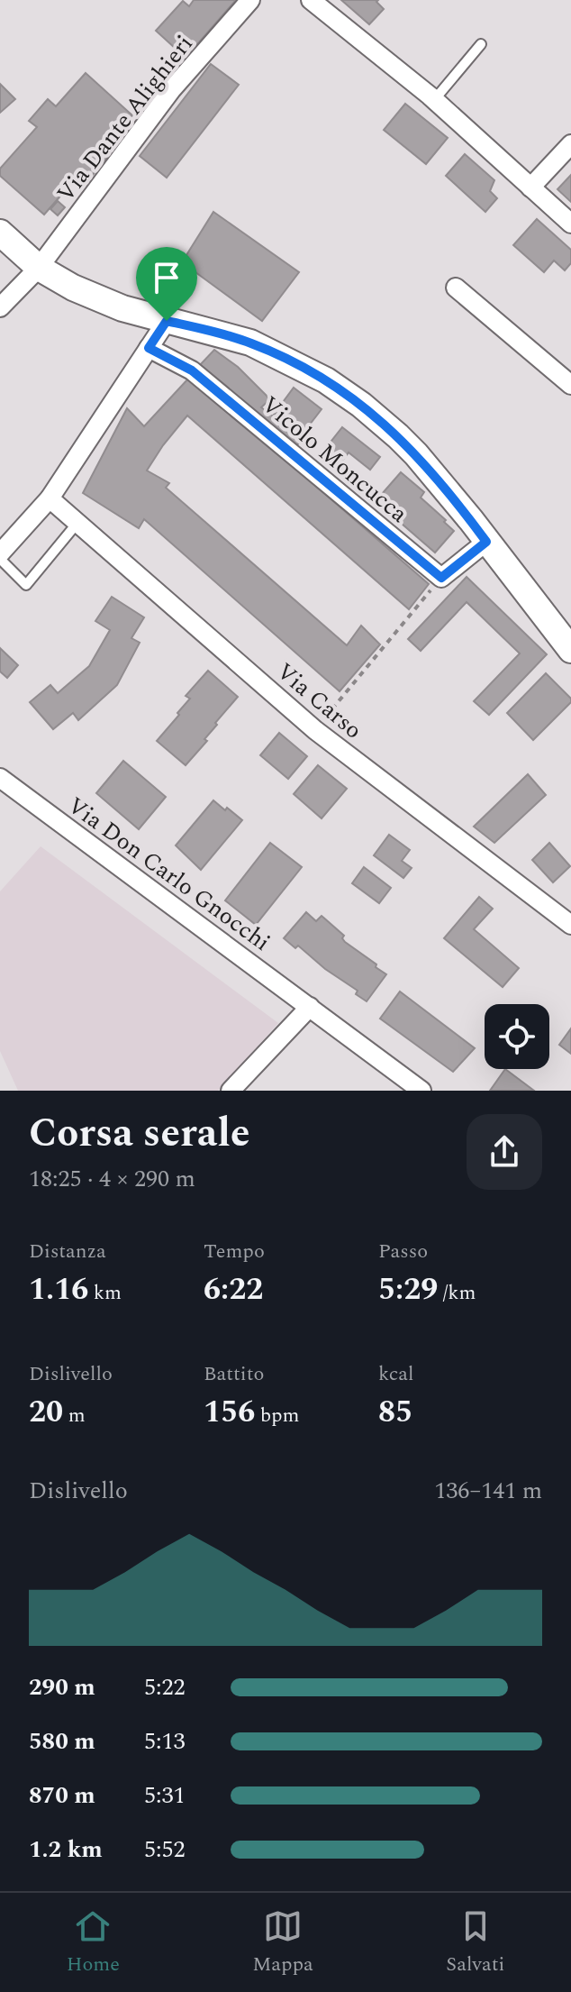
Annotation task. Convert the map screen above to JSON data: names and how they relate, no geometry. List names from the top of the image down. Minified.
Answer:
{"streets":{"street":["Via Dante Alighieri","Vicolo Moncucca","Via Carso","Via Don Carlo Gnocchi"]},"page":{"heading":["Corsa serale","18:25 · 4 × 290 m"],"stats":[["Distanza","1.16 km"],["Tempo","6:22"],["Passo","5:29 /km"],["Dislivello","20 m"],["Battito","156 bpm"],["kcal","85"]],"chart":["Dislivello","136–141 m"],"list":[{"name":"290 m","note":"5:22"},{"name":"580 m","note":"5:13"},{"name":"870 m","note":"5:31"},{"name":"1.2 km","note":"5:52"}],"tabs":["Home","Mappa","Salvati"]}}
